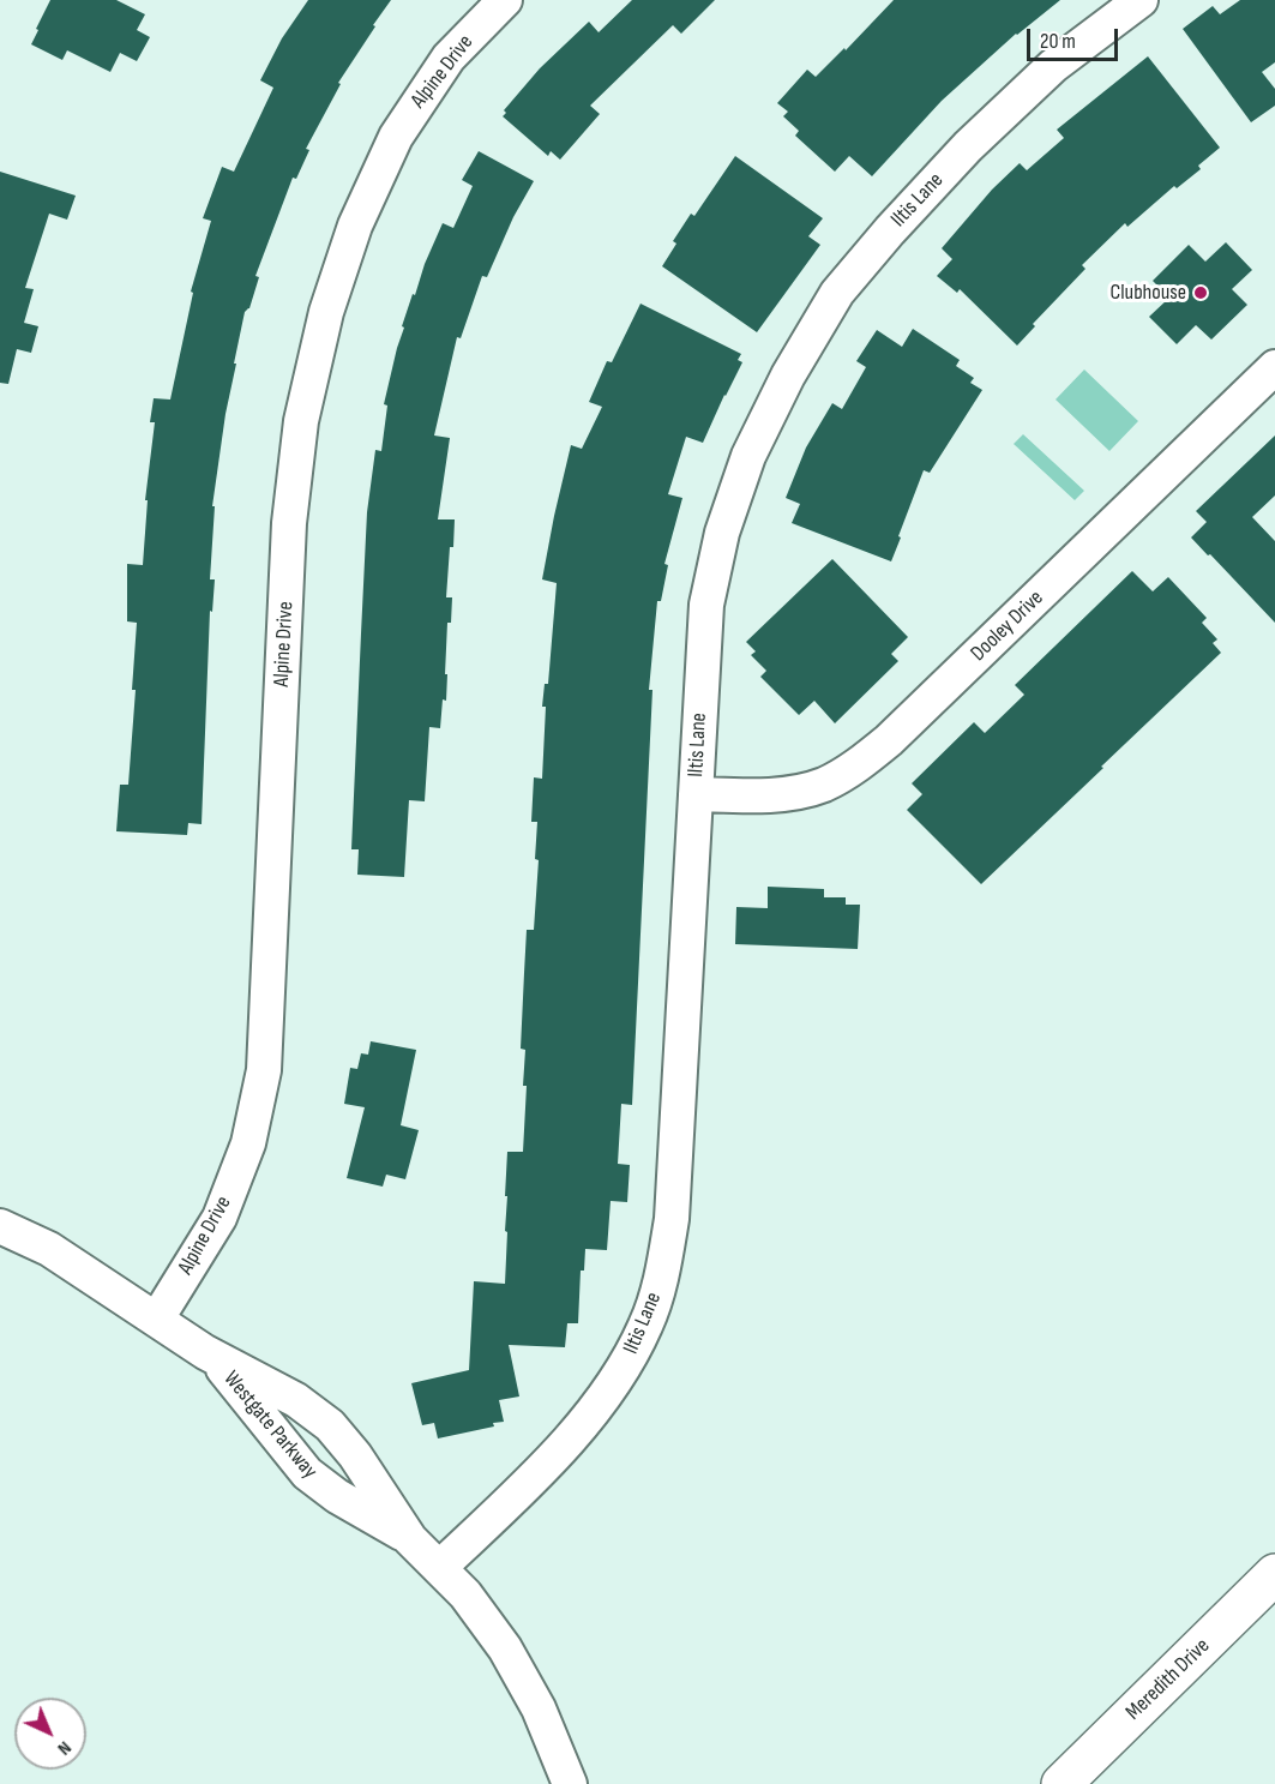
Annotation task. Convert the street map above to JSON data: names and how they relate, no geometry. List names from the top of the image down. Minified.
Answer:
{"streets":{"street":["Alpine Drive","Iltis Lane","Dooley Drive","Westgate Parkway","Meredith Drive"]},"crossings":[["Alpine Drive","Westgate Parkway"],["Iltis Lane","Dooley Drive"],["Iltis Lane","Westgate Parkway"]],"places":["Clubhouse"],"scale_bar":"20 m","north":"bottom right"}
